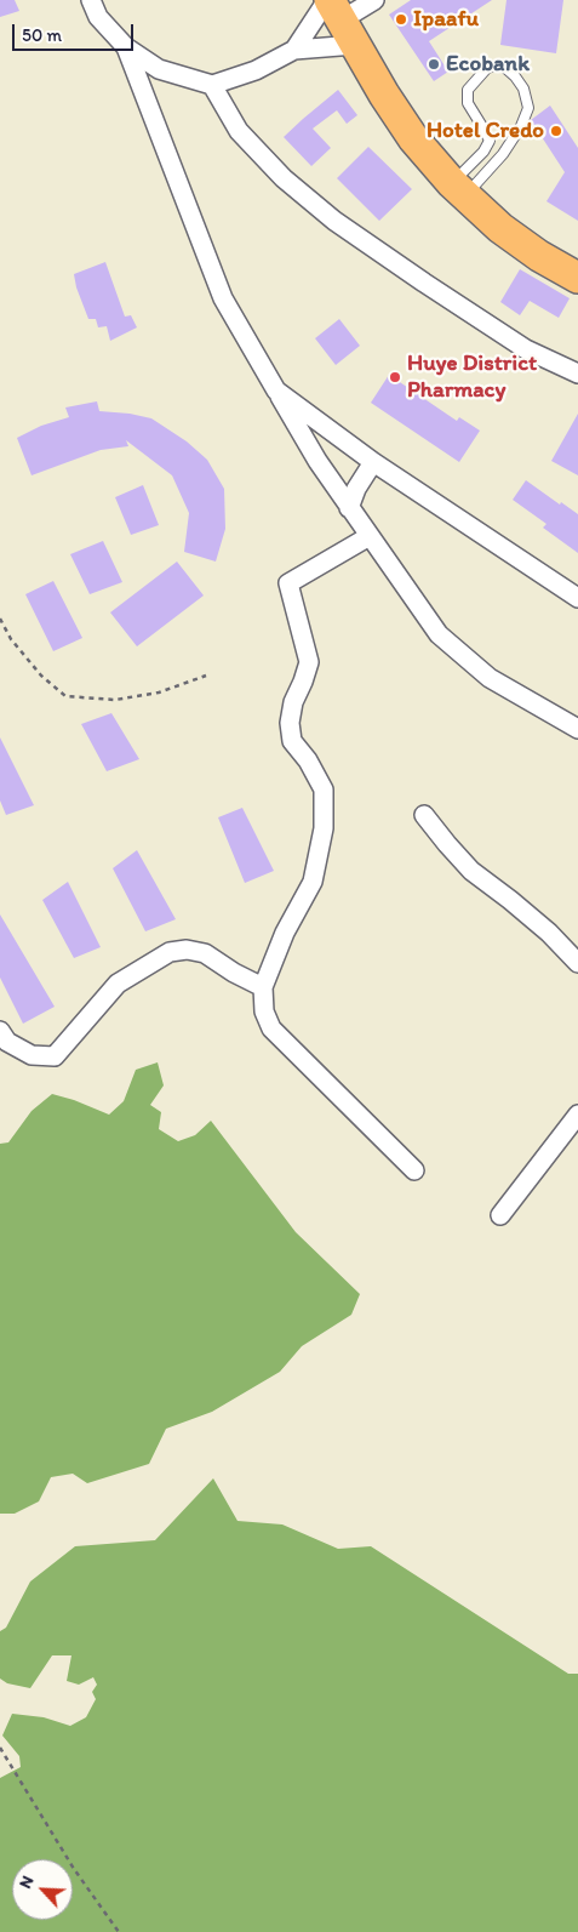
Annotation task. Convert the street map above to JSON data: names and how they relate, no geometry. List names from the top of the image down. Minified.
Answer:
{"places":["Ipaafu","Ecobank","Hotel Credo","Huye District Pharmacy"],"scale_bar":"50 m","north":"top left"}
